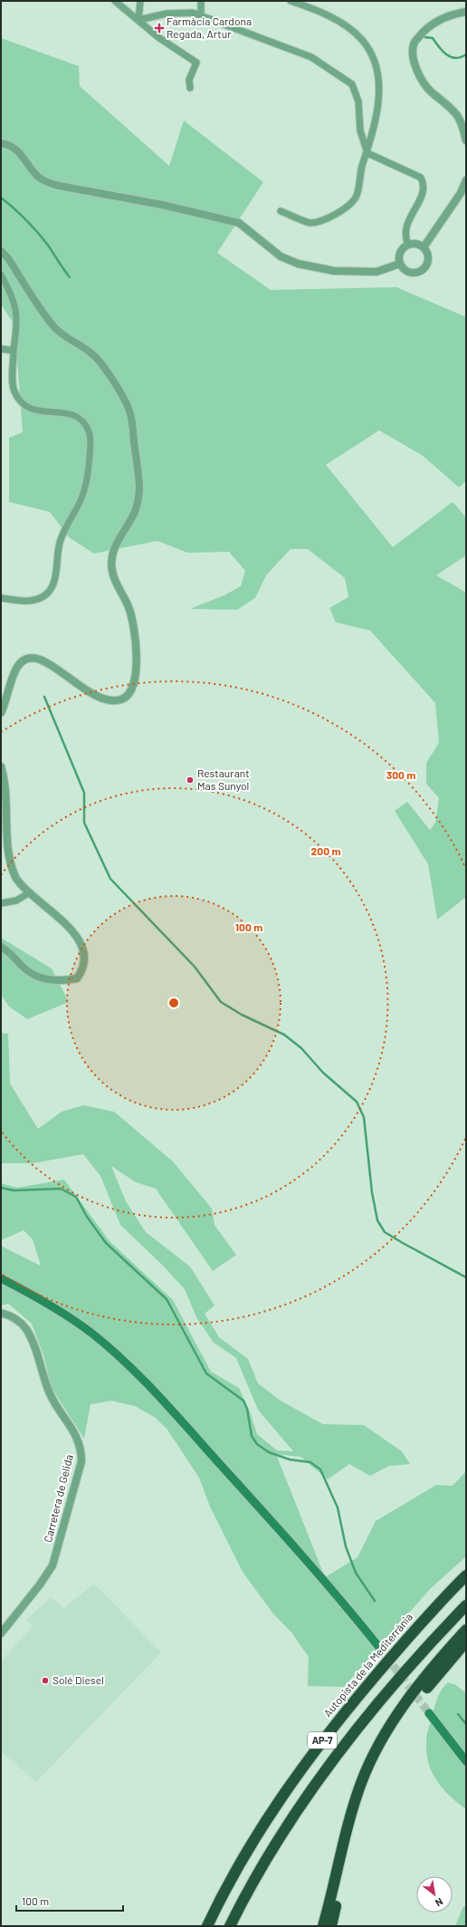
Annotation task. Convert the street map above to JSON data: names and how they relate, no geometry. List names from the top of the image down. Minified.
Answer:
{"streets":{"highway":["Autopista de la Mediterrània","AP-7"],"street":["Carretera de Gelida"]},"places":{"health":["Farmàcia Cardona Regada, Artur"],"other":["Restaurant Mas Sunyol","Solé Diesel"]},"scale_bar":"100 m","north":"bottom right","rings":["300 m","200 m","100 m"]}
